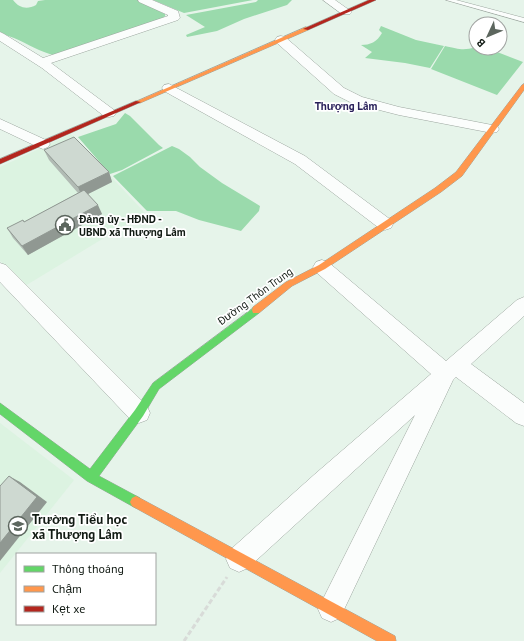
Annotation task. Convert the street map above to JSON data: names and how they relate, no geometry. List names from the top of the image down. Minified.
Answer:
{"streets":{"street":["Đường Thôn Trung"]},"districts":["Thượng Lâm"],"places":{"public building":["Đảng ủy - HĐND - UBND xã Thượng Lâm"],"school or university":["Trường Tiểu học xã Thượng Lâm"]},"legend":["Thông thoáng","Chậm","Kẹt xe"],"north":"bottom left"}
